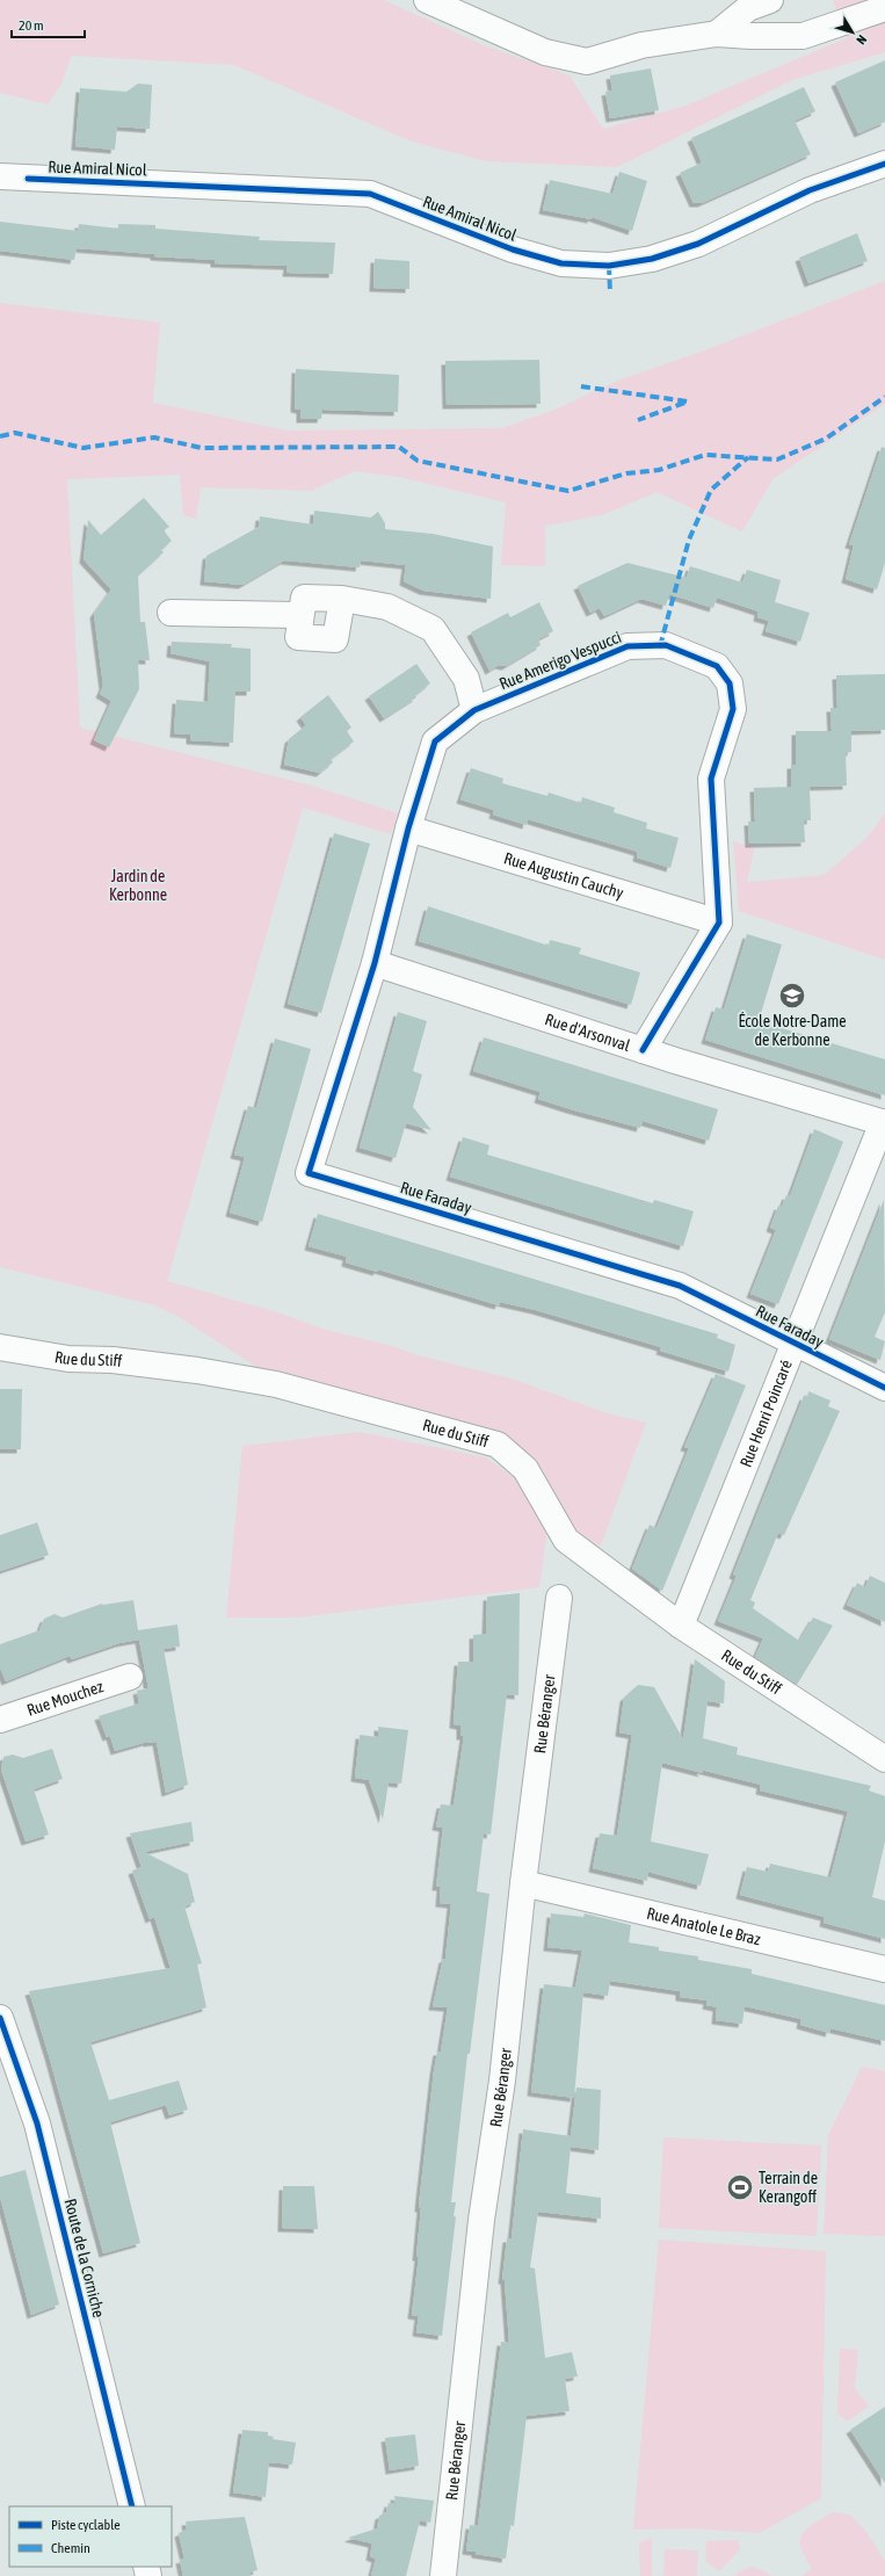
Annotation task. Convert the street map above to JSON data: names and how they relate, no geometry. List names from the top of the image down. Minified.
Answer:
{"streets":{"street":["Rue Amiral Nicol","Rue Amerigo Vespucci","Rue Augustin Cauchy","Rue d'Arsonval","Rue Faraday","Rue du Stiff","Rue Henri Poincaré","Rue Mouchez","Rue Béranger","Rue Anatole Le Braz","Route de la Corniche"]},"crossings":[["Rue Amerigo Vespucci","Rue Augustin Cauchy"],["Rue Amerigo Vespucci","Rue Faraday"],["Rue Augustin Cauchy","Rue Faraday"],["Rue d'Arsonval","Rue Faraday"],["Rue d'Arsonval","Rue Henri Poincaré"],["Rue Faraday","Rue Henri Poincaré"],["Rue du Stiff","Rue Henri Poincaré"],["Rue Béranger","Rue Anatole Le Braz"]],"parks":["Jardin de Kerbonne"],"places":{"school or university":["École Notre-Dame de Kerbonne"],"sports":["Terrain de Kerangoff"]},"legend":["Piste cyclable","Chemin"],"scale_bar":"20 m","north":"bottom right"}
